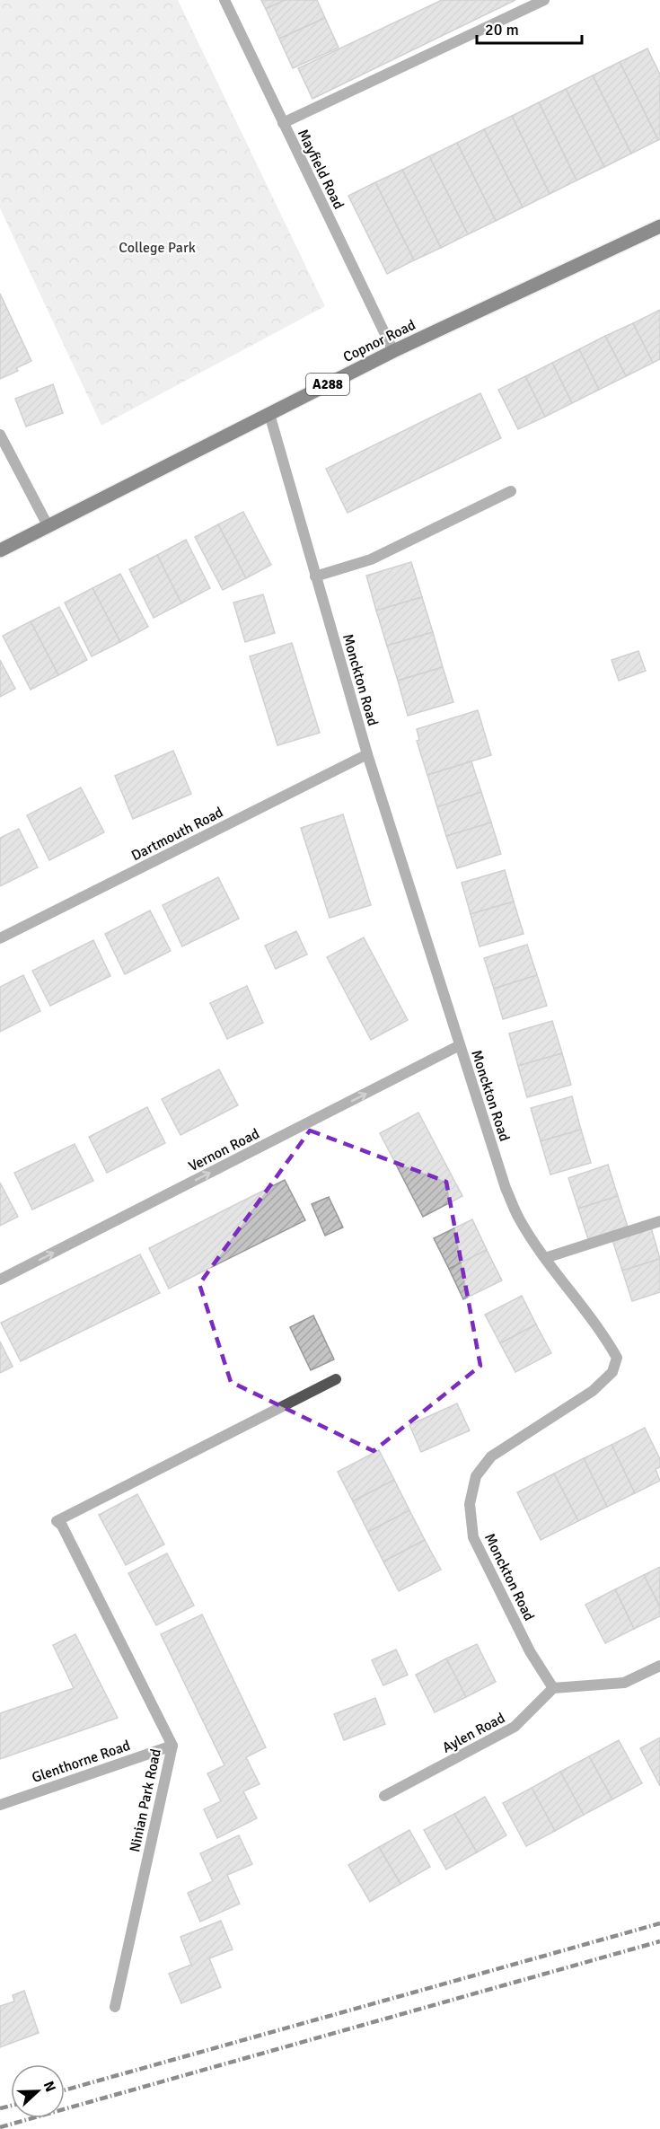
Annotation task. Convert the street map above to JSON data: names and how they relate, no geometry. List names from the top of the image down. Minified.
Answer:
{"streets":{"main road":["Copnor Road","A288"],"street":["Mayfield Road","Monckton Road","Dartmouth Road","Vernon Road","Aylen Road","Glenthorne Road","Ninian Park Road"]},"crossings":[["Mayfield Road","Copnor Road"],["Copnor Road","Monckton Road"],["Monckton Road","Dartmouth Road"],["Monckton Road","Vernon Road"],["Monckton Road","Aylen Road"],["Glenthorne Road","Ninian Park Road"]],"one_way":["Vernon Road"],"parks":["College Park"],"scale_bar":"20 m","north":"right"}
